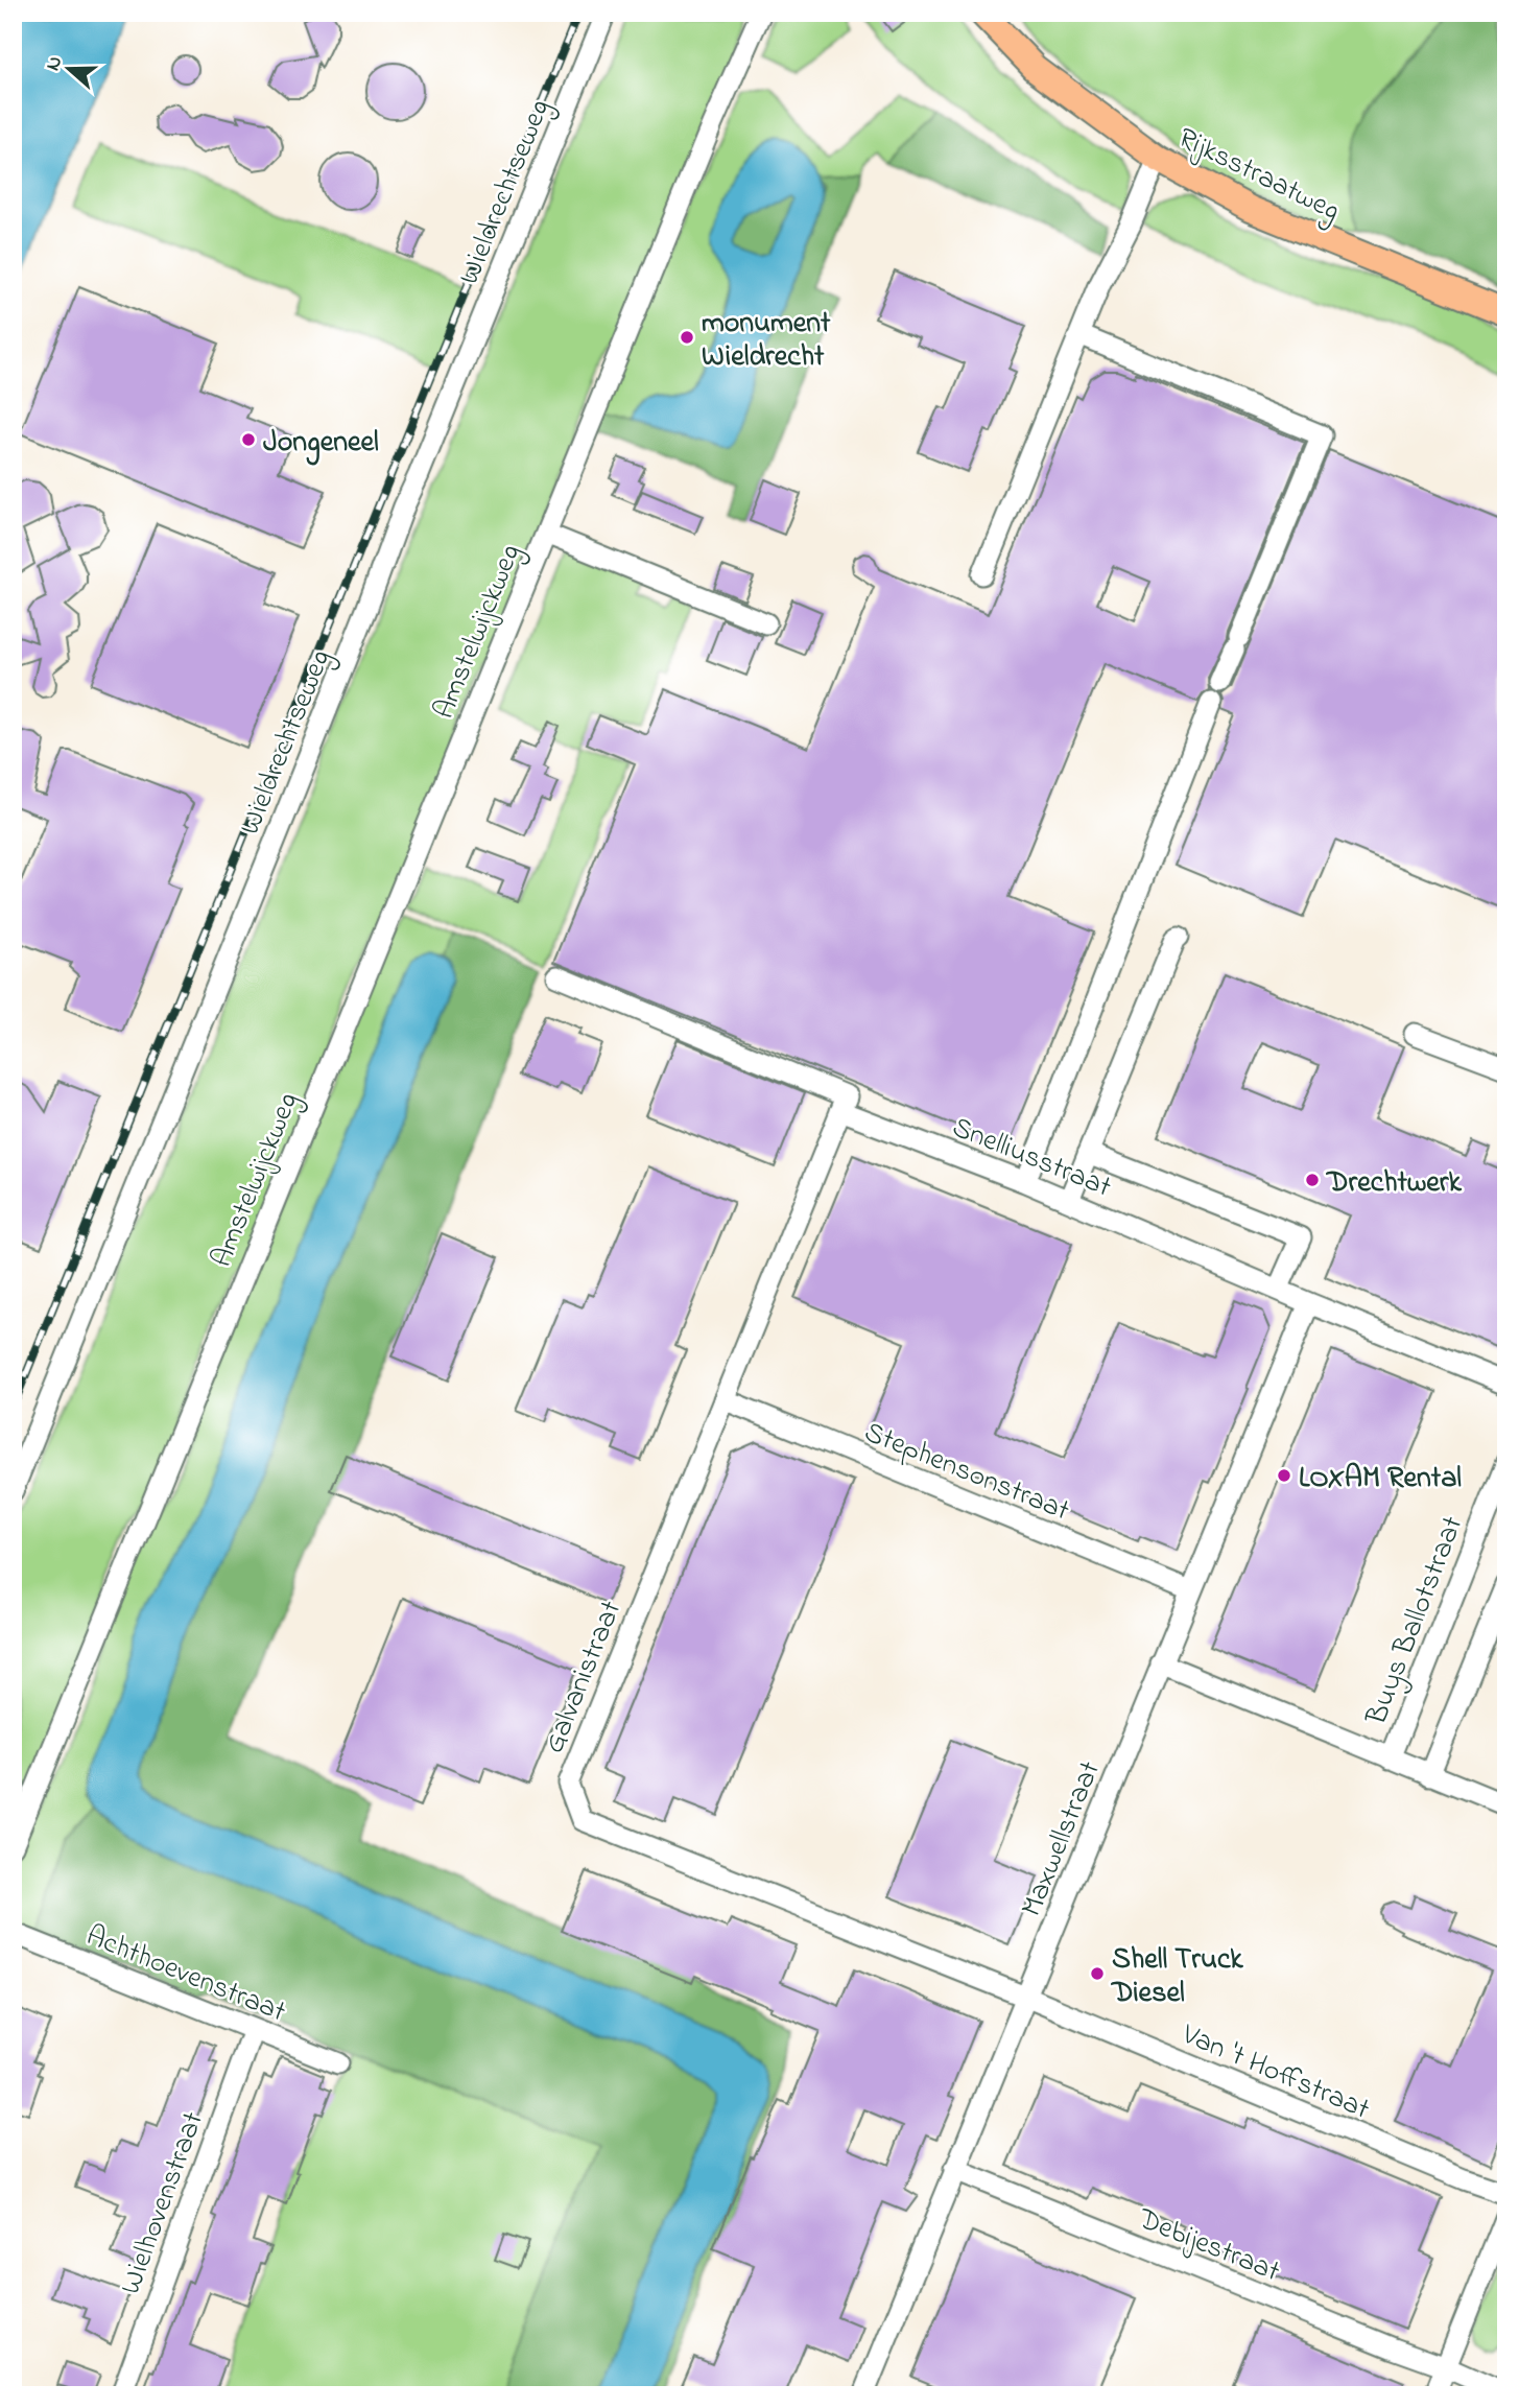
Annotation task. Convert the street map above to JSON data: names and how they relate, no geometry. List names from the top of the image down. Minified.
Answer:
{"streets":{"main road":["Rijksstraatweg"],"street":["Wieldrechtseweg","Amstelwijckweg","Snelliusstraat","Stephensonstraat","Buys Ballotstraat","Galvanistraat","Maxwellstraat","Achthoevenstraat","Van 't Hoffstraat","Wielhovenstraat","Debijestraat"]},"crossings":[["Snelliusstraat","Galvanistraat"],["Snelliusstraat","Maxwellstraat"],["Stephensonstraat","Galvanistraat"],["Stephensonstraat","Maxwellstraat"],["Buys Ballotstraat","Maxwellstraat"],["Galvanistraat","Maxwellstraat"],["Galvanistraat","Van 't Hoffstraat"],["Maxwellstraat","Van 't Hoffstraat"],["Maxwellstraat","Debijestraat"],["Achthoevenstraat","Wielhovenstraat"]],"places":["monument Wieldrecht","Jongeneel","Drechtwerk","LOXAM Rental","Shell Truck Diesel"],"north":"left"}
